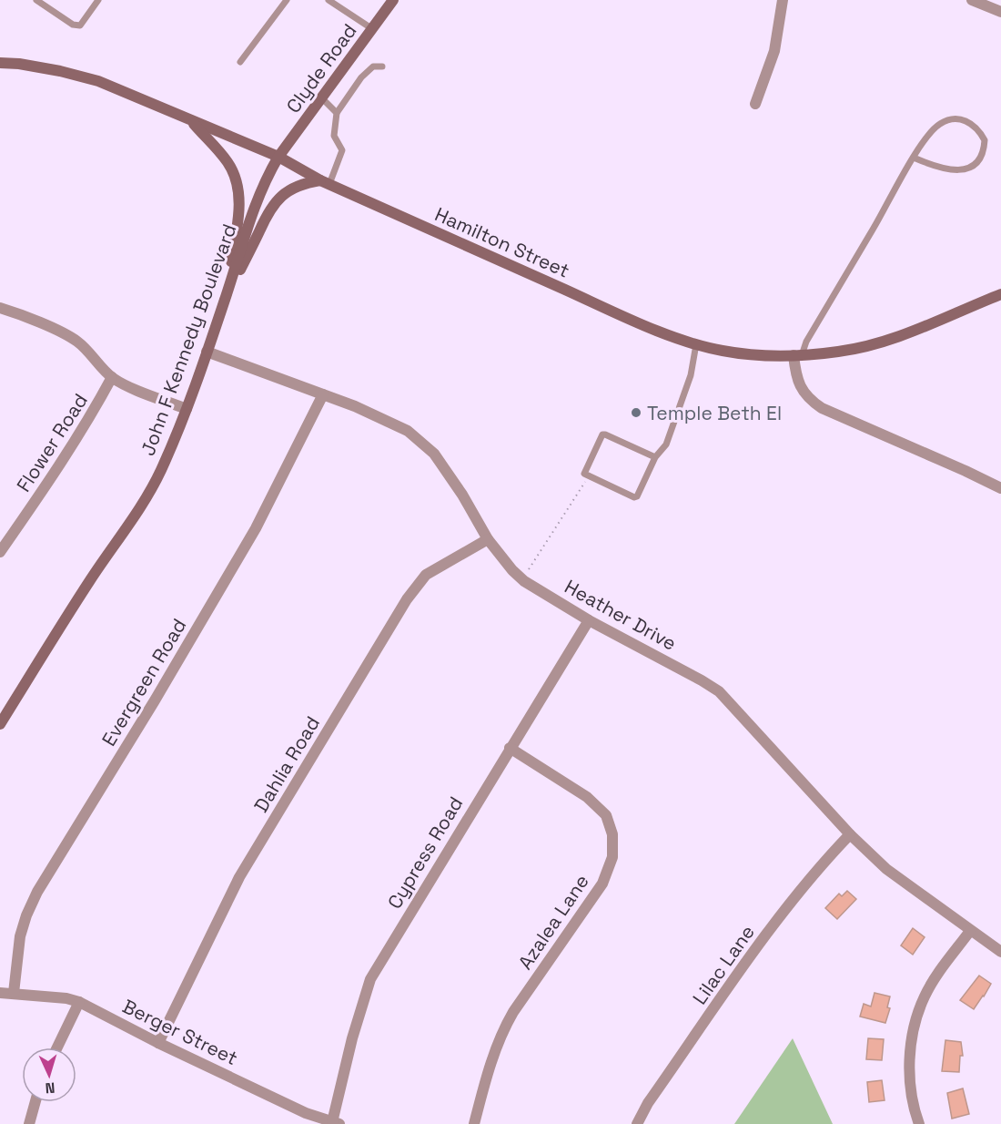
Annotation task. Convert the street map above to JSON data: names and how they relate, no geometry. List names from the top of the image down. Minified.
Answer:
{"streets":{"street":["Clyde Road","Hamilton Street","John F Kennedy Boulevard","Flower Road","Heather Drive","Evergreen Road","Dahlia Road","Cypress Road","Azalea Lane","Lilac Lane","Berger Street"]},"crossings":[["Clyde Road","Hamilton Street"],["Clyde Road","John F Kennedy Boulevard"],["Hamilton Street","John F Kennedy Boulevard"],["John F Kennedy Boulevard","Heather Drive"],["Heather Drive","Evergreen Road"],["Heather Drive","Dahlia Road"],["Heather Drive","Cypress Road"],["Heather Drive","Lilac Lane"],["Evergreen Road","Berger Street"],["Dahlia Road","Berger Street"],["Cypress Road","Azalea Lane"],["Cypress Road","Berger Street"]],"places":["Temple Beth El"],"north":"bottom"}
